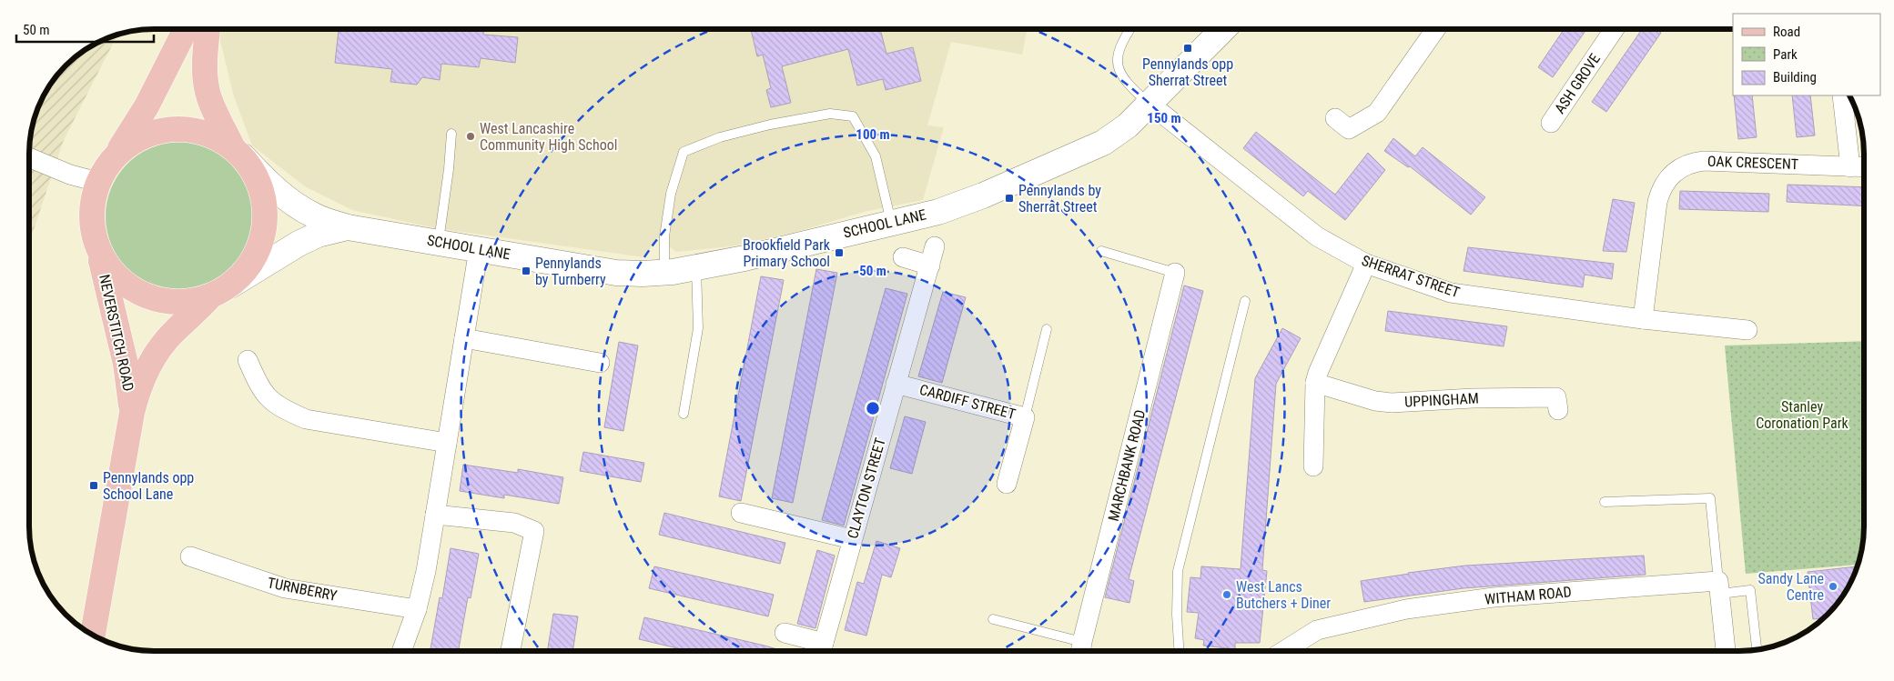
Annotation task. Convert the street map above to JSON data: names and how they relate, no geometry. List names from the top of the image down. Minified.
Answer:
{"streets":{"main road":["NEVERSTITCH ROAD"],"street":["ASH GROVE","OAK CRESCENT","SCHOOL LANE","SHERRAT STREET","UPPINGHAM","CARDIFF STREET","MARCHBANK ROAD","CLAYTON STREET","TURNBERRY","WITHAM ROAD"]},"crossings":[["OAK CRESCENT","SHERRAT STREET"],["SCHOOL LANE","SHERRAT STREET"],["SCHOOL LANE","NEVERSTITCH ROAD"],["CARDIFF STREET","CLAYTON STREET"]],"parks":["Stanley Coronation Park"],"places":{"transit":["Pennylands opp Sherrat Street","Pennylands by Sherrat Street","Brookfield Park Primary School","Pennylands by Turnberry","Pennylands opp School Lane"],"other":["West Lancashire Community High School","Sandy Lane Centre","West Lancs Butchers + Diner"]},"legend":["Road","Park","Building"],"scale_bar":"50 m","rings":["150 m","100 m","50 m"]}
